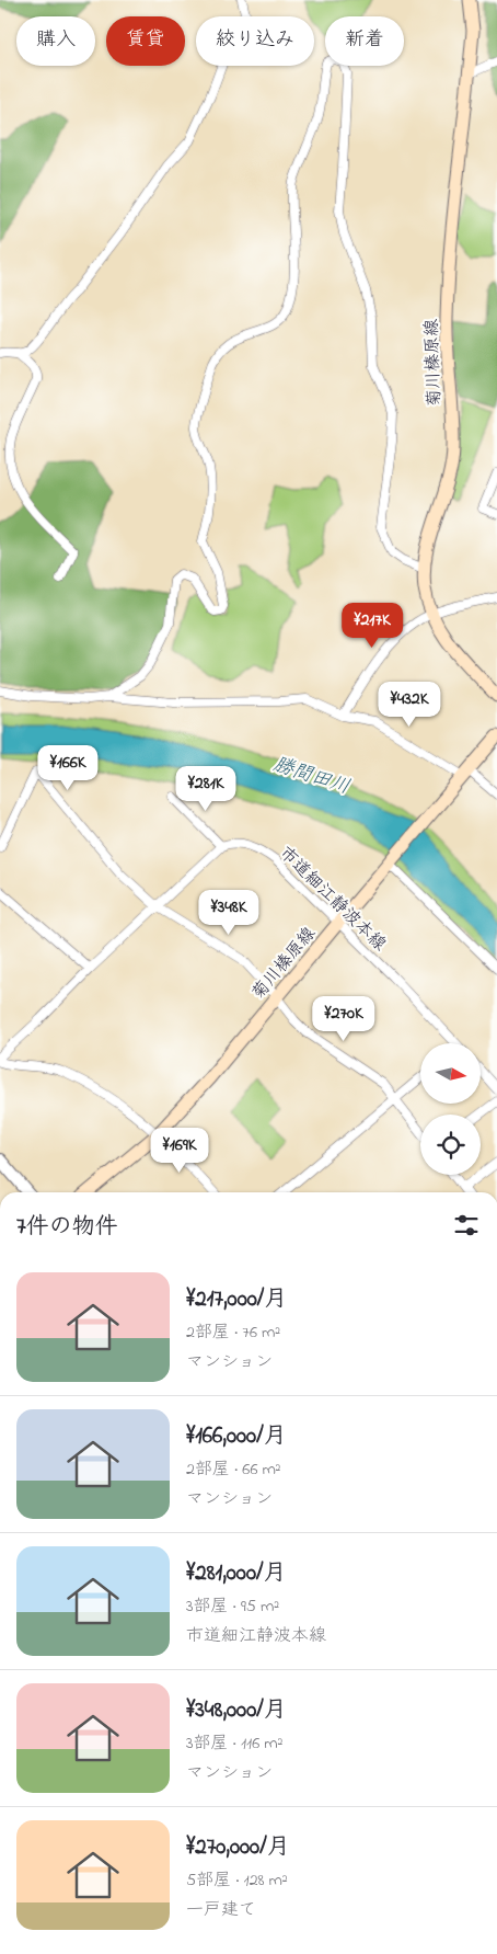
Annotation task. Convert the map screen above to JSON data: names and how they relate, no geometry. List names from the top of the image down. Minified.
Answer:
{"streets":{"main road":["菊川榛原線"],"street":["市道細江静波本線"]},"crossings":[["菊川榛原線","市道細江静波本線"]],"water":["勝間田川"],"north":"right","page":{"chip":["購入","賃貸","絞り込み","新着"],"price":["¥217K","¥432K","¥166K","¥281K","¥348K","¥270K","¥169K"],"heading":"7件の物件","list":[{"name":"¥217,000/月","note":"2部屋 · 76 m² · マンション"},{"name":"¥166,000/月","note":"2部屋 · 66 m² · マンション"},{"name":"¥281,000/月","note":"3部屋 · 95 m² · 市道細江静波本線"},{"name":"¥348,000/月","note":"3部屋 · 116 m² · マンション"},{"name":"¥270,000/月","note":"5部屋 · 128 m² · 一戸建て"}]}}
